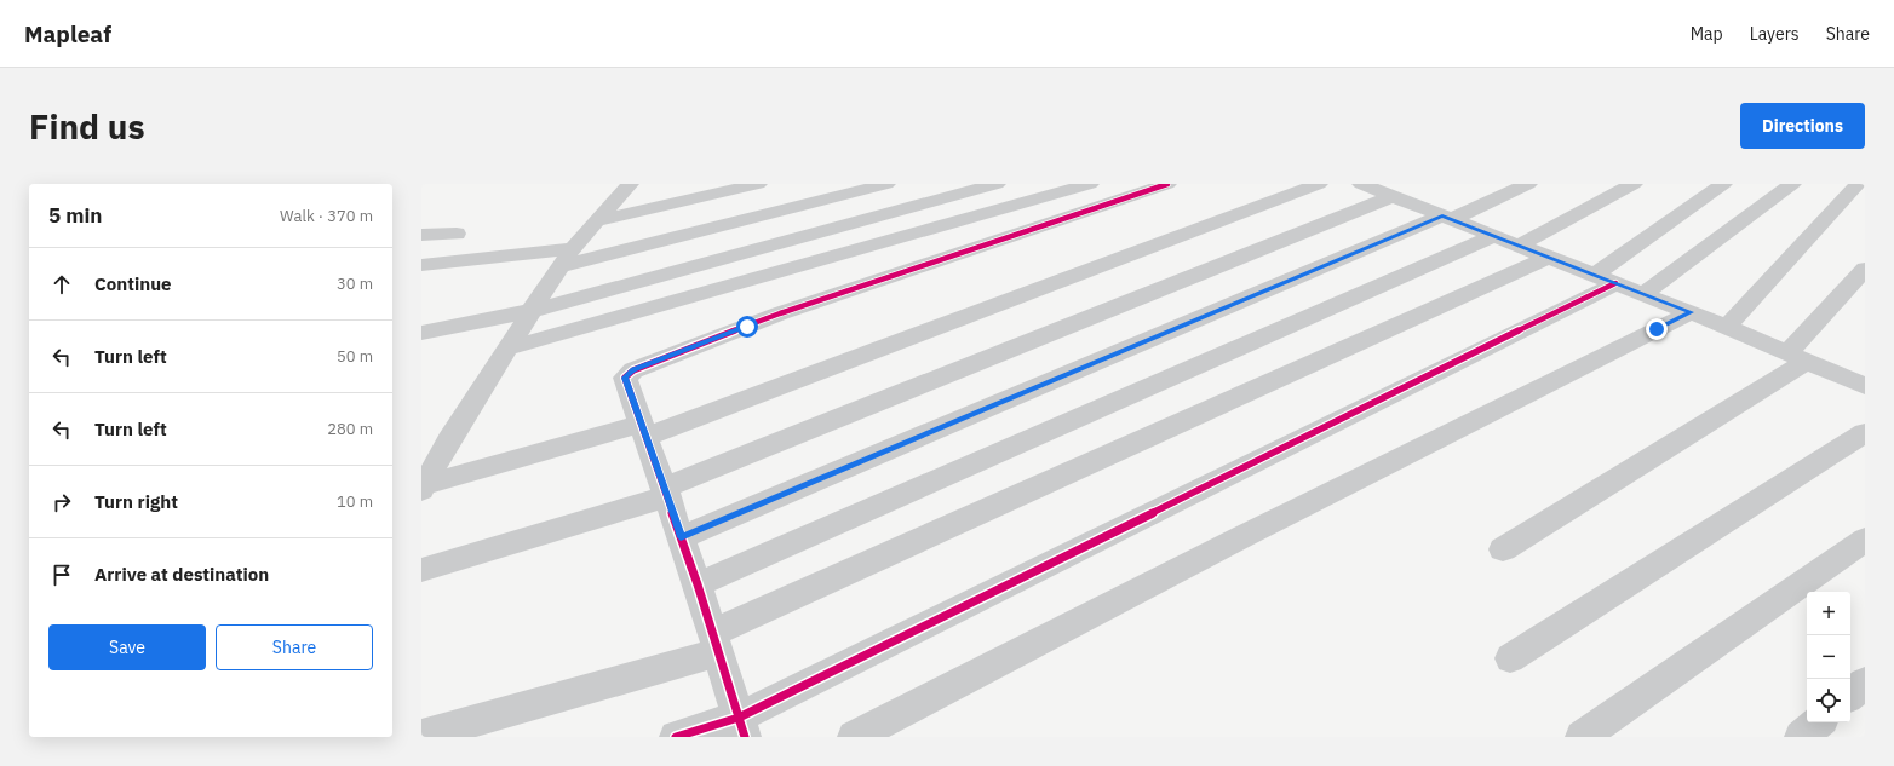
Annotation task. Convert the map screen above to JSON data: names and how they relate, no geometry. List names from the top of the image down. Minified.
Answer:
{"page":{"header":"Mapleaf","nav":["Map","Layers","Share"],"buttons":["Directions",["Save","Share"]],"title":"Find us","heading":["5 min","Walk · 370 m"],"list":[["Continue","30 m"],["Turn left","50 m"],["Turn left","280 m"],["Turn right","10 m"],"Arrive at destination"],"map_buttons":["+","−"]}}
